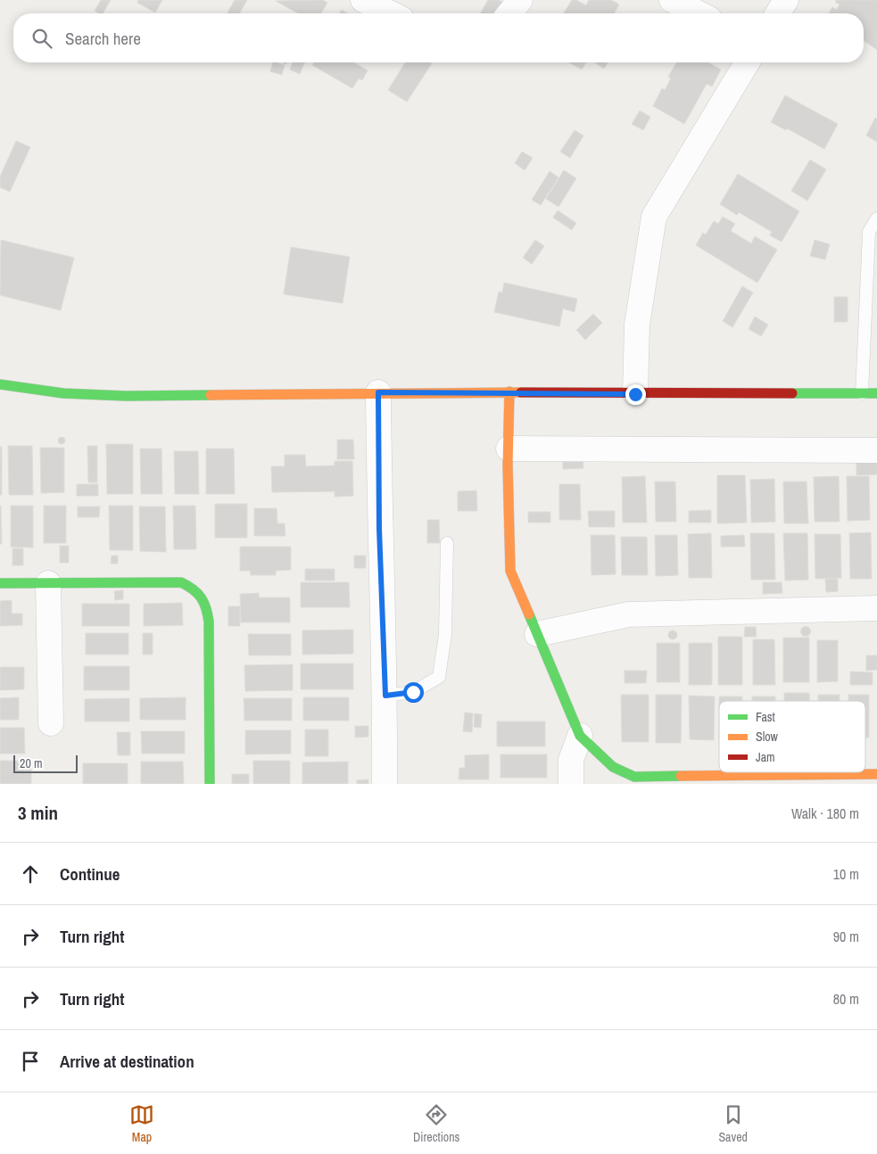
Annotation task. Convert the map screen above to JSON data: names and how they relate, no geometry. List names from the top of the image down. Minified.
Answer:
{"legend":["Fast","Slow","Jam"],"scale_bar":"20 m","page":{"search":"Search here","scale":"20 m","heading":["3 min","Walk · 180 m"],"list":[["Continue","10 m"],["Turn right","90 m"],["Turn right","80 m"],"Arrive at destination"],"nav":["Map","Directions","Saved"]}}
